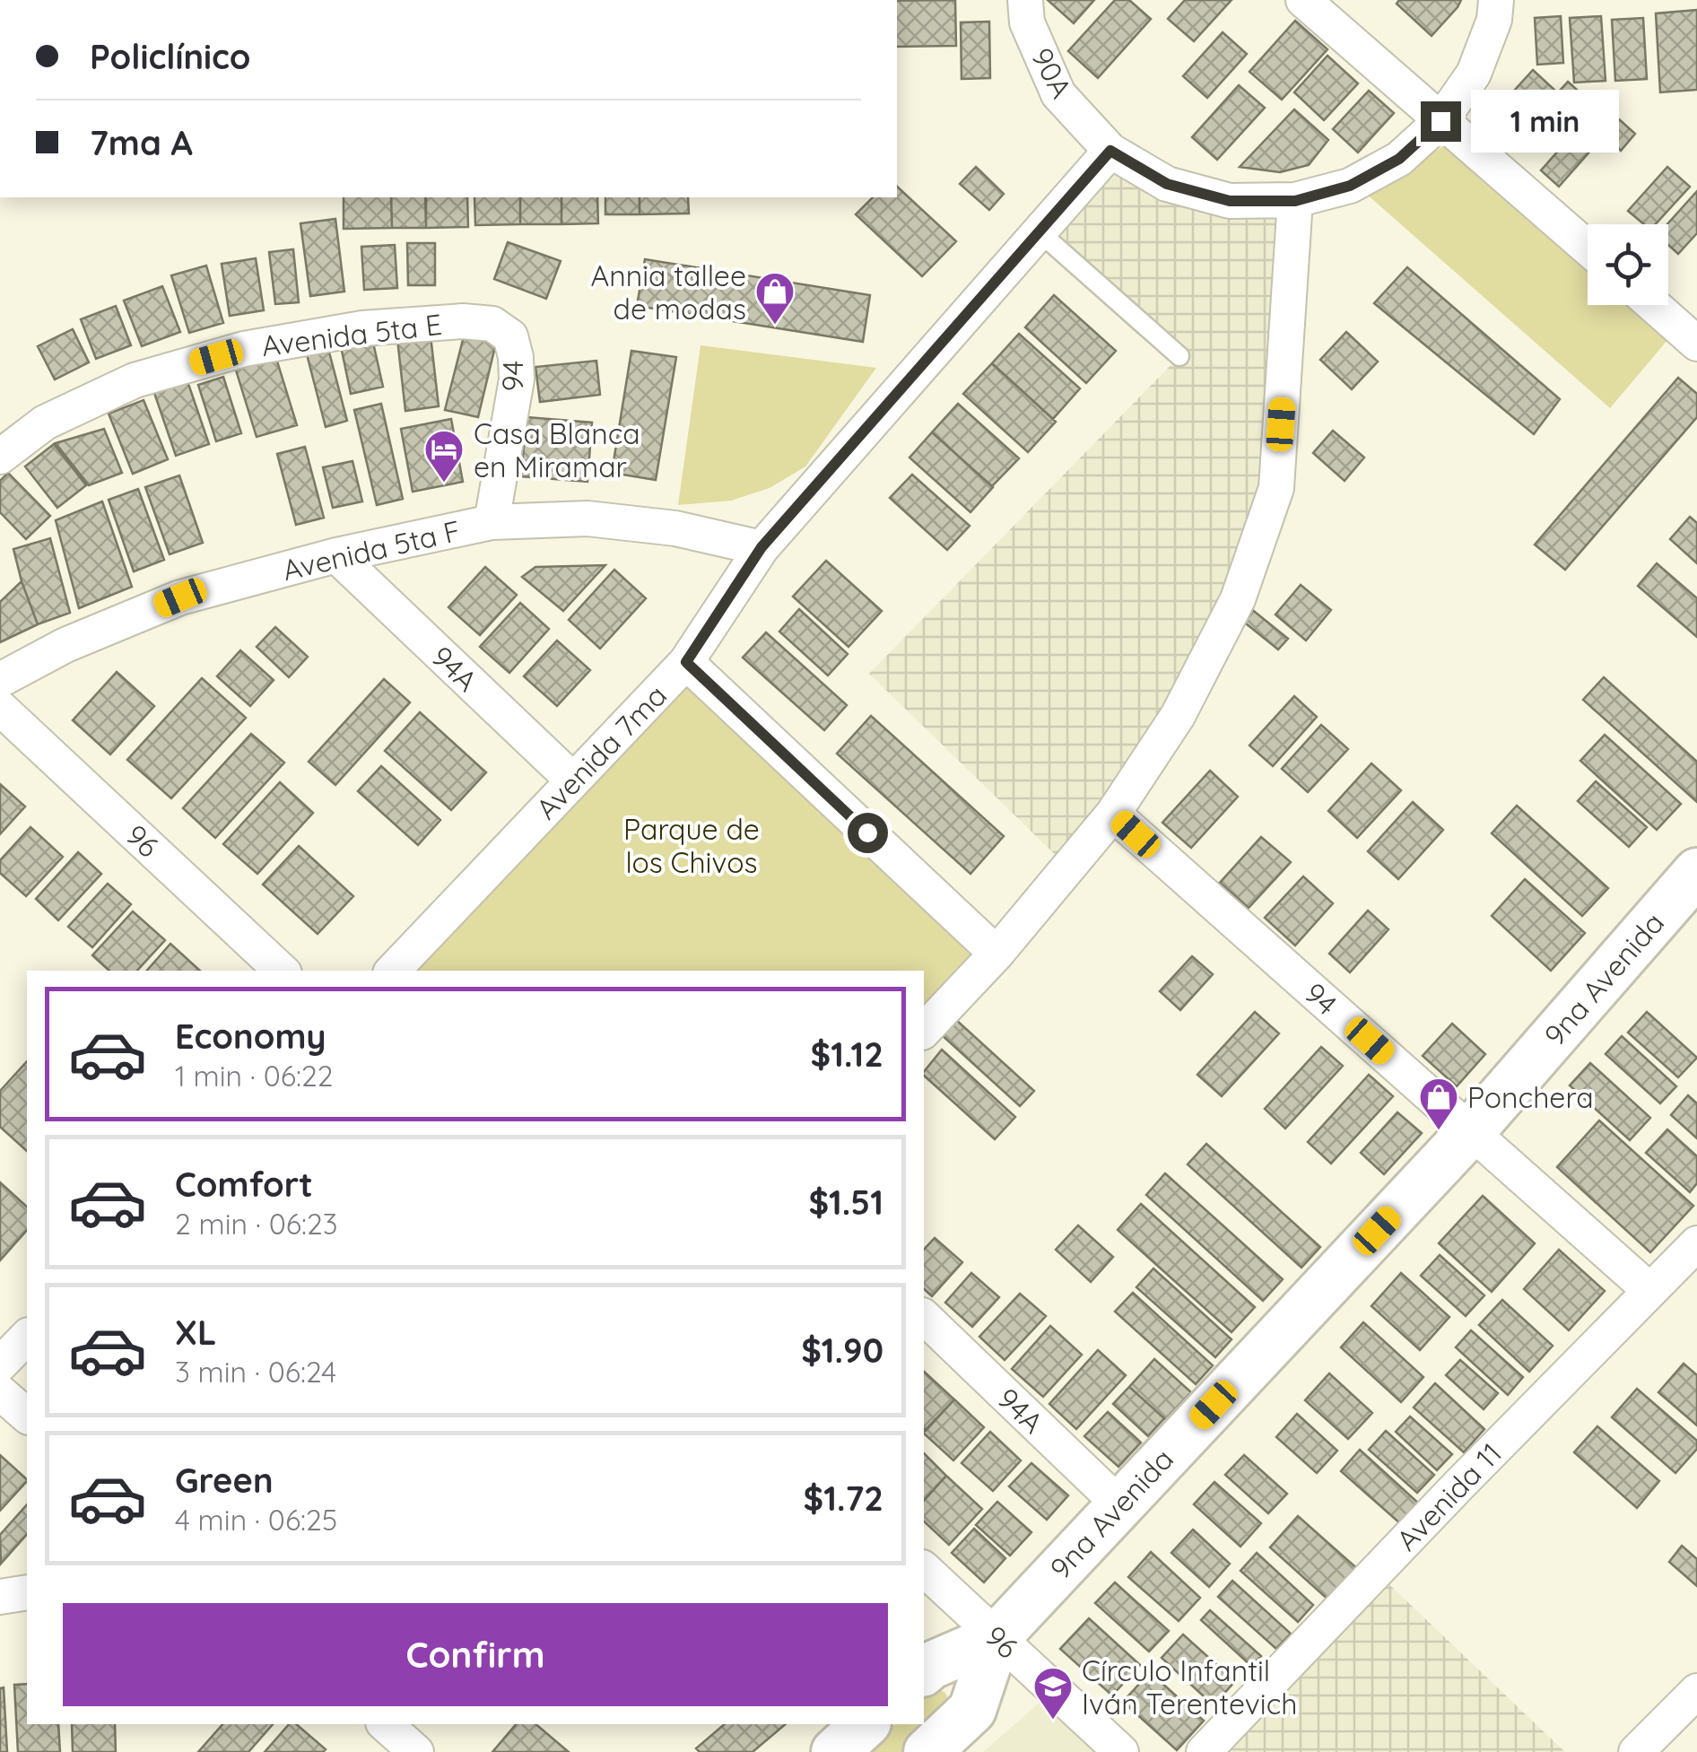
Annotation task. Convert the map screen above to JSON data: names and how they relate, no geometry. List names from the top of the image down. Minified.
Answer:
{"streets":{"main road":["9na Avenida"],"street":["90A","Avenida 5ta E","94","Avenida 5ta F","94A","Avenida 7ma","96","Avenida 11"]},"crossings":[["90A","Avenida 7ma"],["Avenida 5ta E","94"],["94","Avenida 5ta F"],["94","9na Avenida"],["94","Avenida 11"],["Avenida 5ta F","94A"],["Avenida 5ta F","Avenida 7ma"],["94A","Avenida 7ma"],["94A","9na Avenida"],["96","9na Avenida"]],"parks":["Parque de los Chivos"],"places":{"shop":["Annia tallee de modas","Ponchera"],"hotel":["Casa Blanca en Miramar"],"school or university":["Círculo Infantil Iván Terentevich"]},"page":{"banner":["Policlínico","7ma A"],"bubble":"1 min","list":[{"name":"Economy","note":"1 min · 06:22","value":"$1.12"},{"name":"Comfort","note":"2 min · 06:23","value":"$1.51"},{"name":"XL","note":"3 min · 06:24","value":"$1.90"},{"name":"Green","note":"4 min · 06:25","value":"$1.72"}],"buttons":"Confirm"}}
